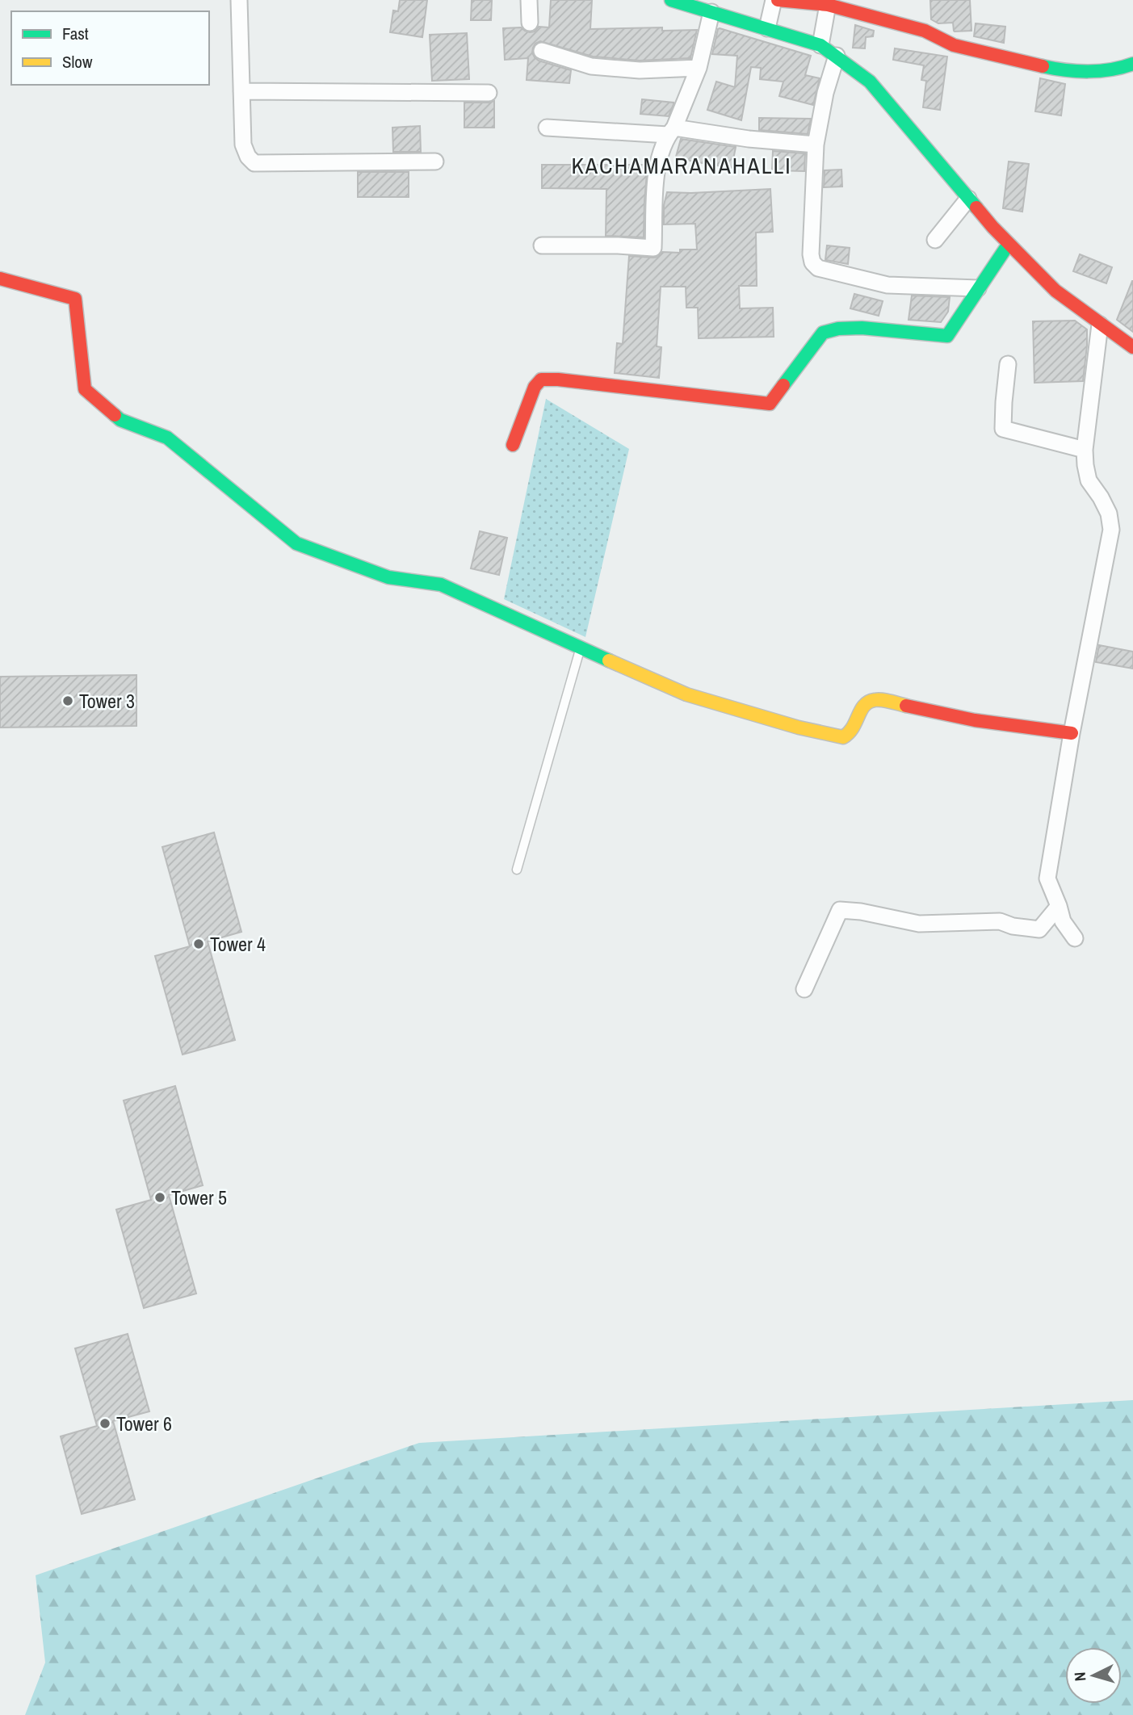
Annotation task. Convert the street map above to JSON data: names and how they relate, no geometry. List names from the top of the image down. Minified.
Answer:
{"districts":["KACHAMARANAHALLI"],"places":["Tower 3","Tower 4","Tower 5","Tower 6"],"legend":["Fast","Slow"],"north":"left"}
